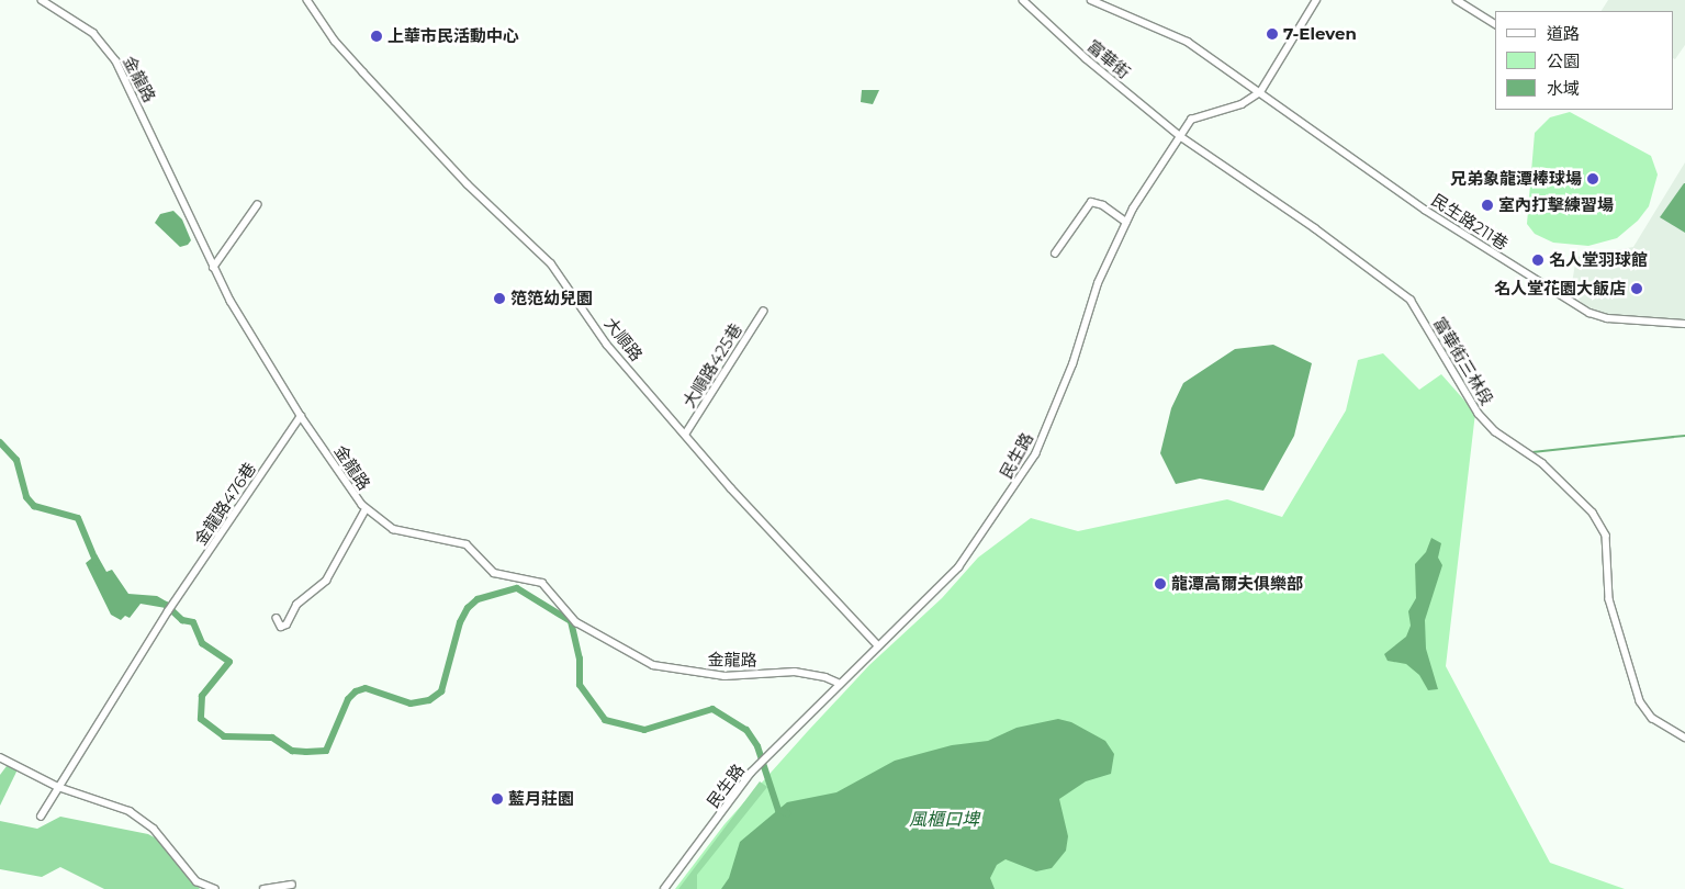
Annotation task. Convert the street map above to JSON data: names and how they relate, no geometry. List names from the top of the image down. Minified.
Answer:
{"streets":{"street":["富華街","金龍路","民生路211巷","大順路","富華街三林段","大順路425巷","民生路","金龍路476巷"]},"crossings":[["富華街","富華街三林段"],["富華街","民生路"],["金龍路","民生路"],["金龍路","金龍路476巷"],["民生路211巷","民生路"],["大順路","大順路425巷"],["大順路","民生路"],["富華街三林段","民生路"]],"water":["風櫃口埤"],"places":["7-Eleven","上華市民活動中心","兄弟象龍潭棒球場","室內打擊練習場","名人堂羽球館","名人堂花園大飯店","笵笵幼兒園","龍潭高爾夫俱樂部","藍月莊園"],"legend":["道路","公園","水域"]}
